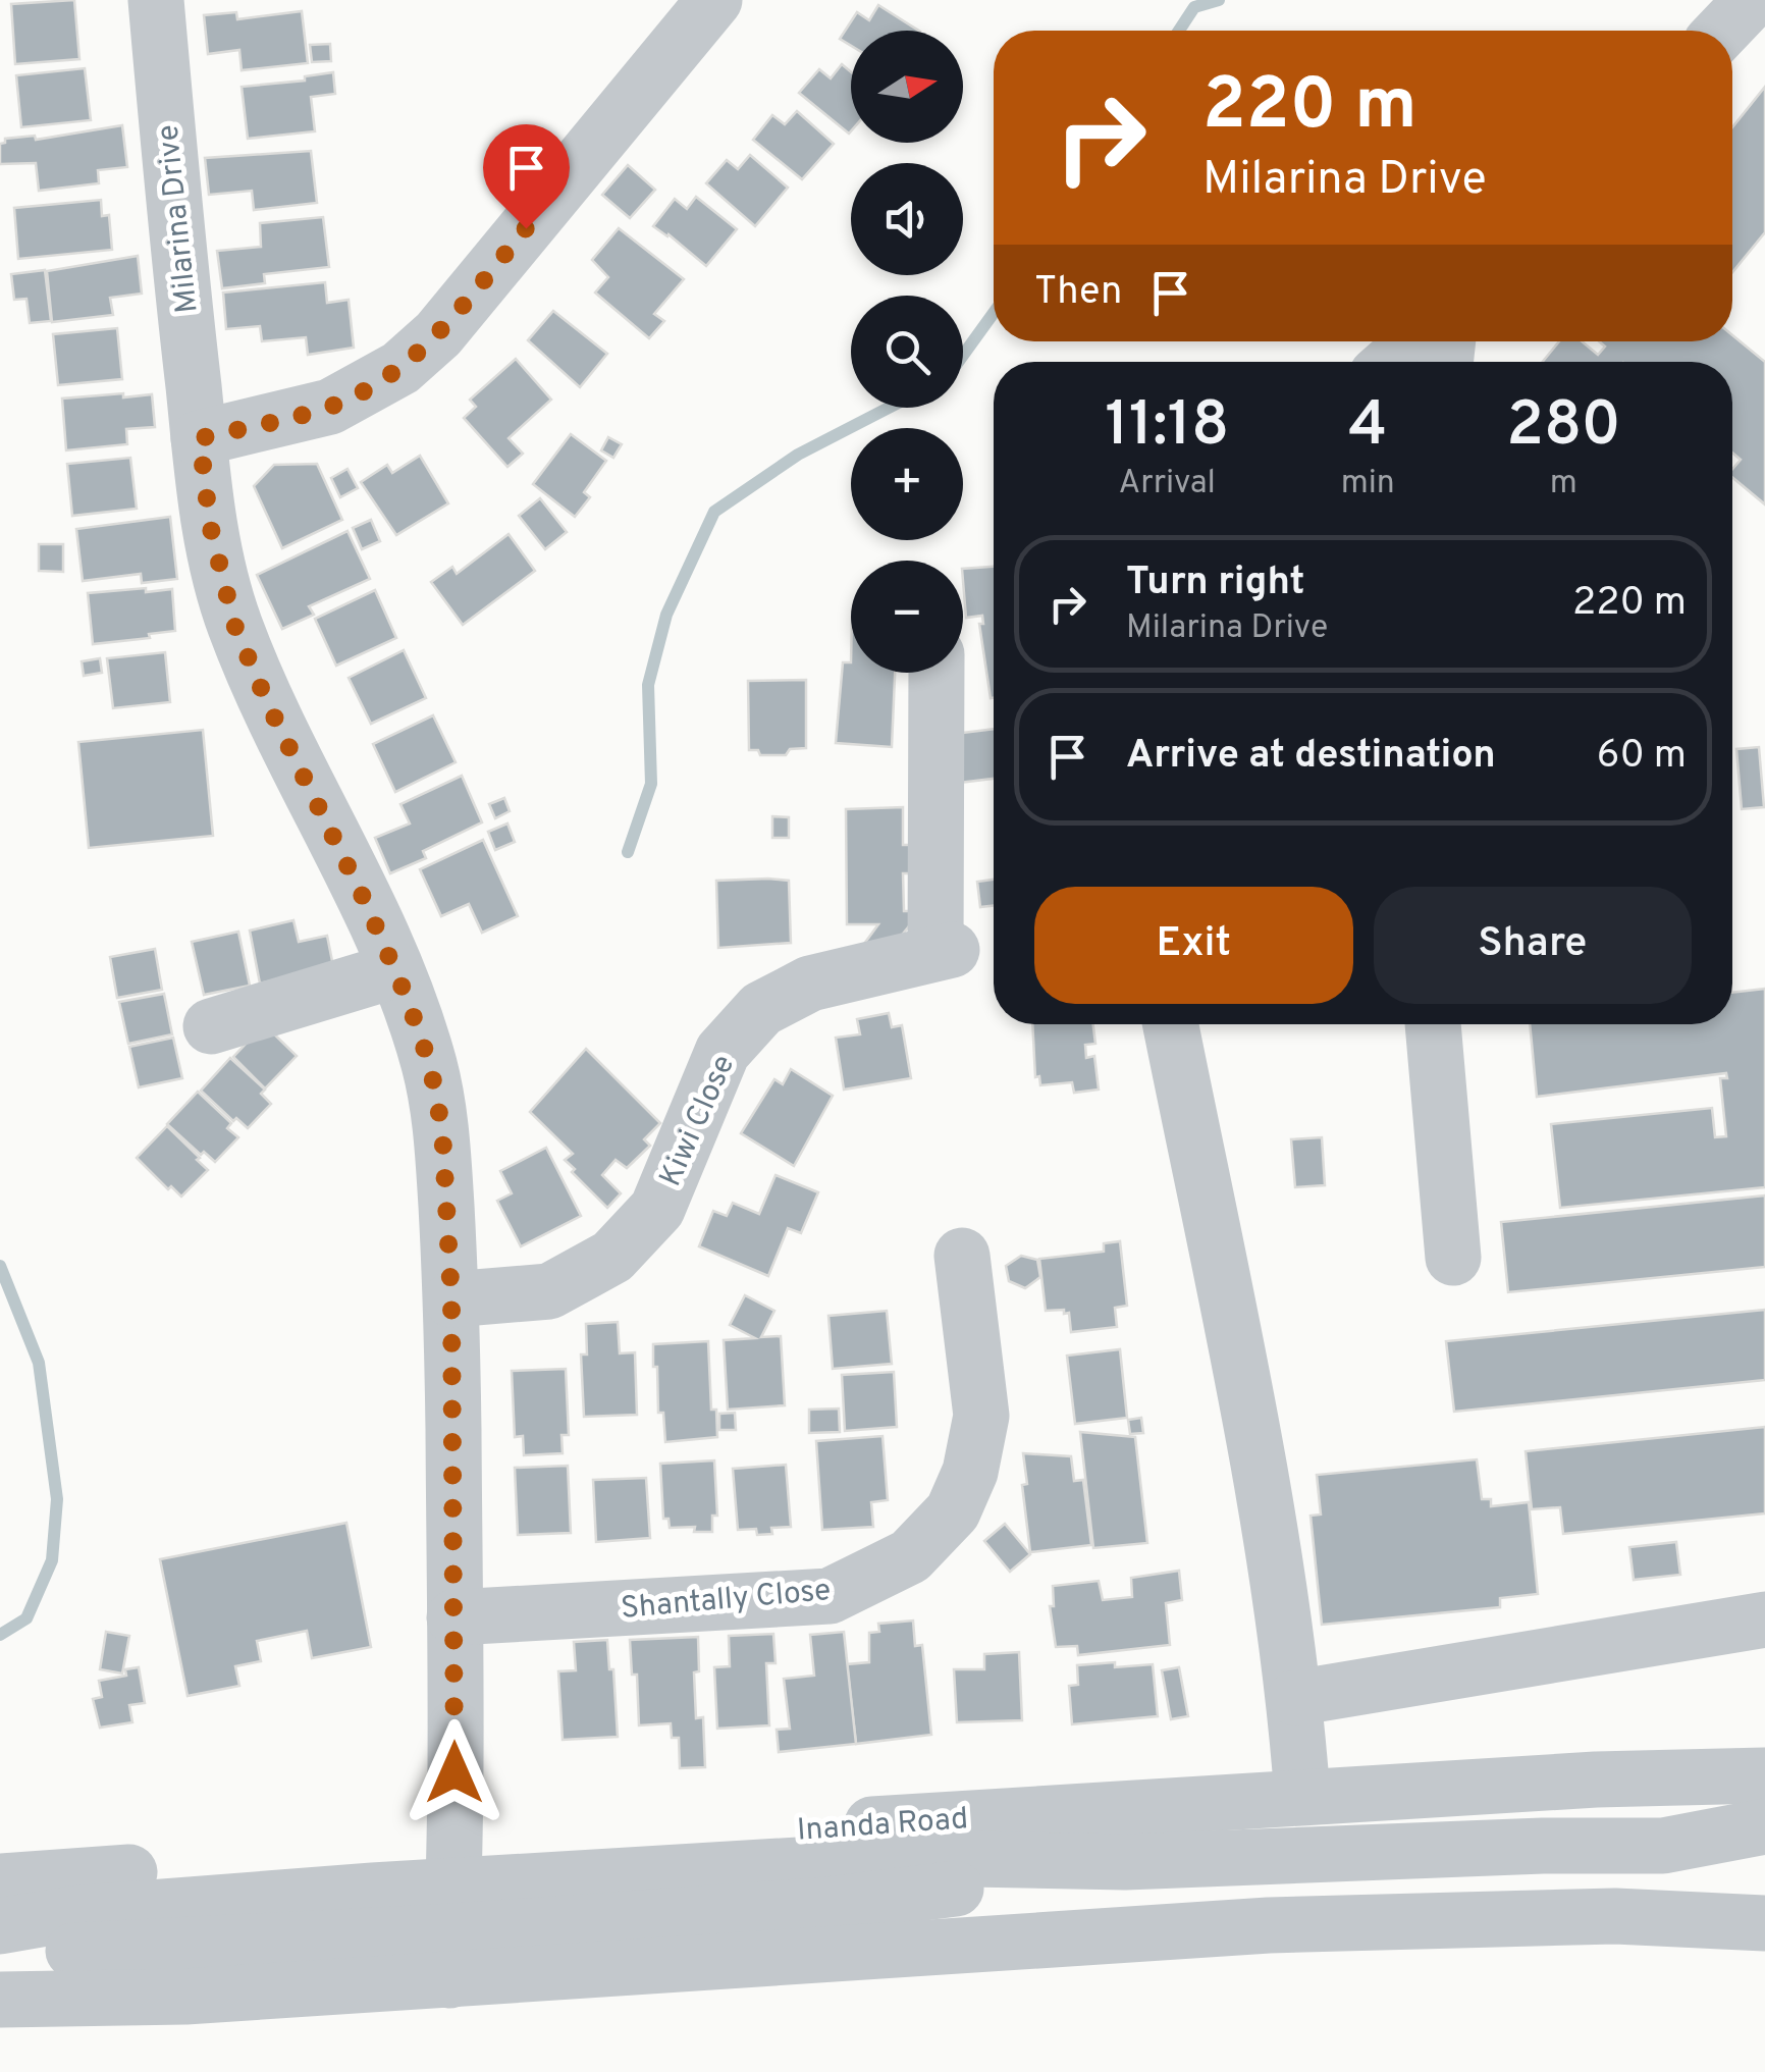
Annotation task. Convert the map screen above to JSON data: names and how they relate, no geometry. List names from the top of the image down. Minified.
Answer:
{"streets":{"street":["Milarina Drive","Kiwi Close","Shantally Close","Inanda Road"]},"crossings":[["Milarina Drive","Kiwi Close"],["Milarina Drive","Shantally Close"],["Milarina Drive","Inanda Road"]],"north":"right","page":{"map_buttons":["+","−"],"turn":["220 m","Milarina Drive"],"then":"Then","eta":["11:18","Arrival","4","min","280","m"],"list":[{"name":"Turn right","note":"Milarina Drive","value":"220 m"},{"name":"Arrive at destination","value":"60 m"}],"buttons":["Exit","Share"]}}
